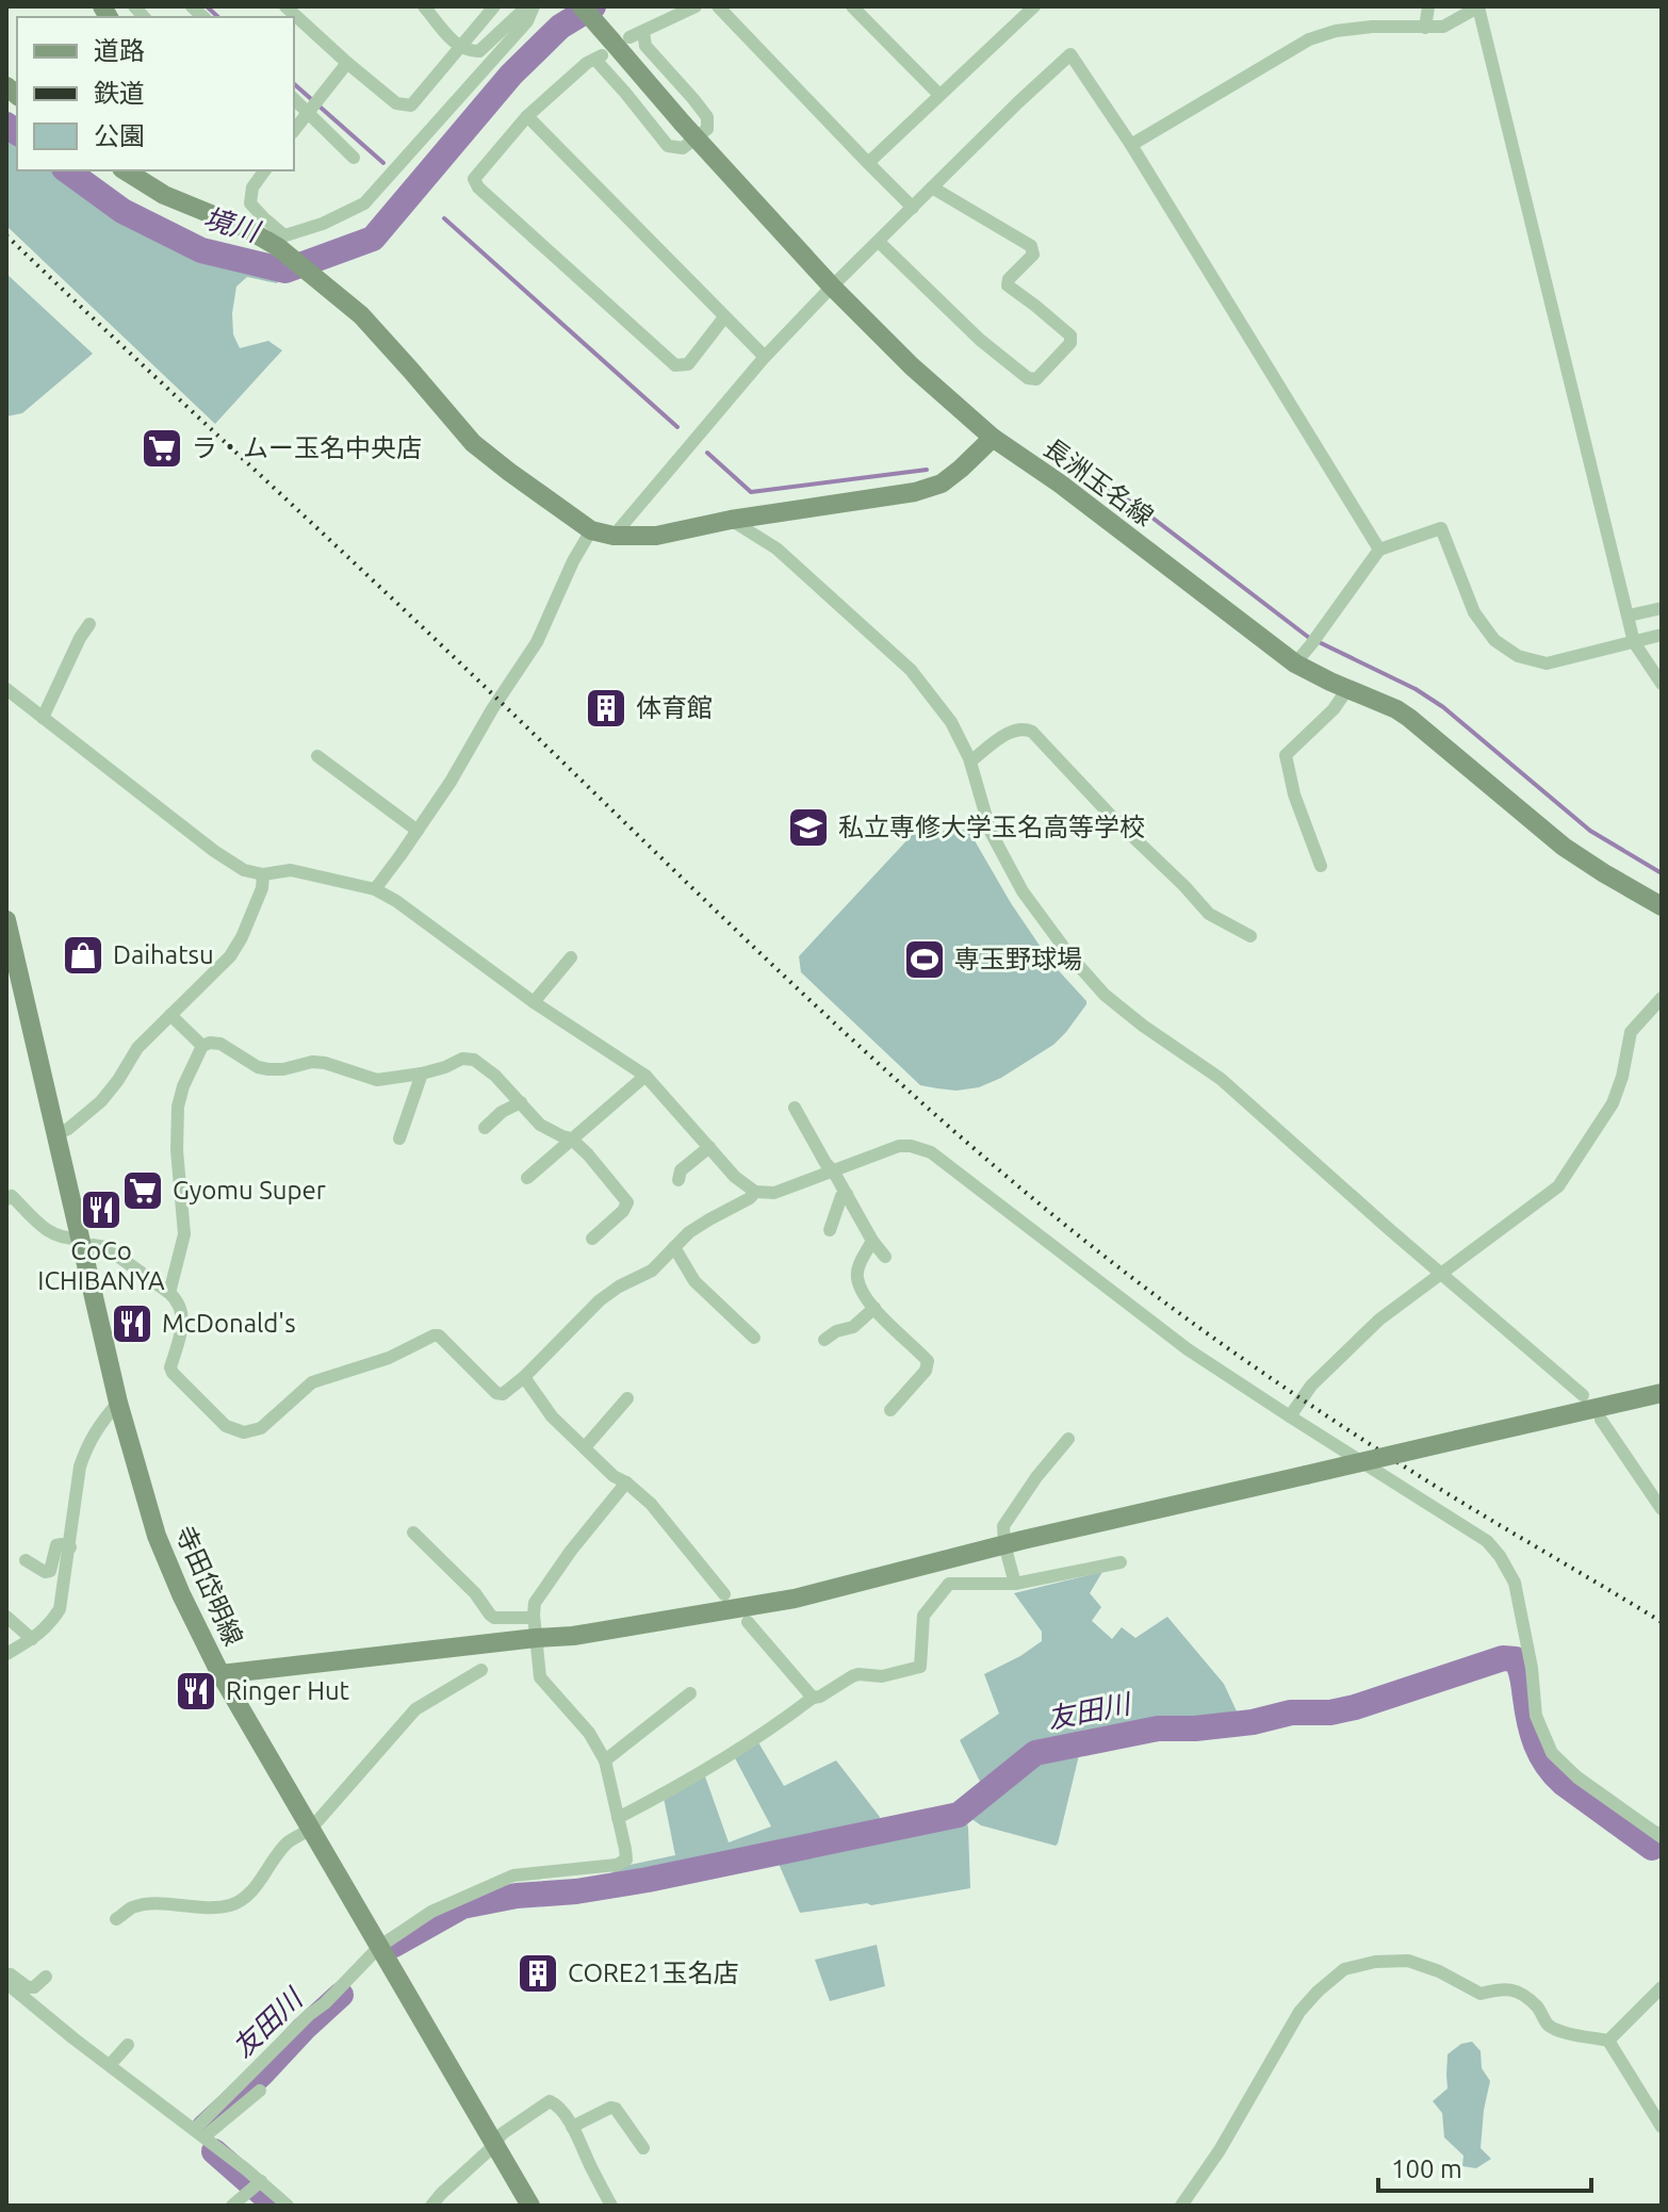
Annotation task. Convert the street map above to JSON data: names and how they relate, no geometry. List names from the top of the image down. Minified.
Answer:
{"streets":{"main road":["長洲玉名線","寺田岱明線"]},"water":["境川","友田川"],"places":{"supermarket":["ラ・ムー玉名中央店","Gyomu Super"],"building":["体育館","CORE21玉名店"],"school or university":["私立専修大学玉名高等学校"],"shop":["Daihatsu"],"sports":["専玉野球場"],"restaurant":["CoCo ICHIBANYA","McDonald's","Ringer Hut"]},"legend":["道路","鉄道","公園"],"scale_bar":"100 m"}
